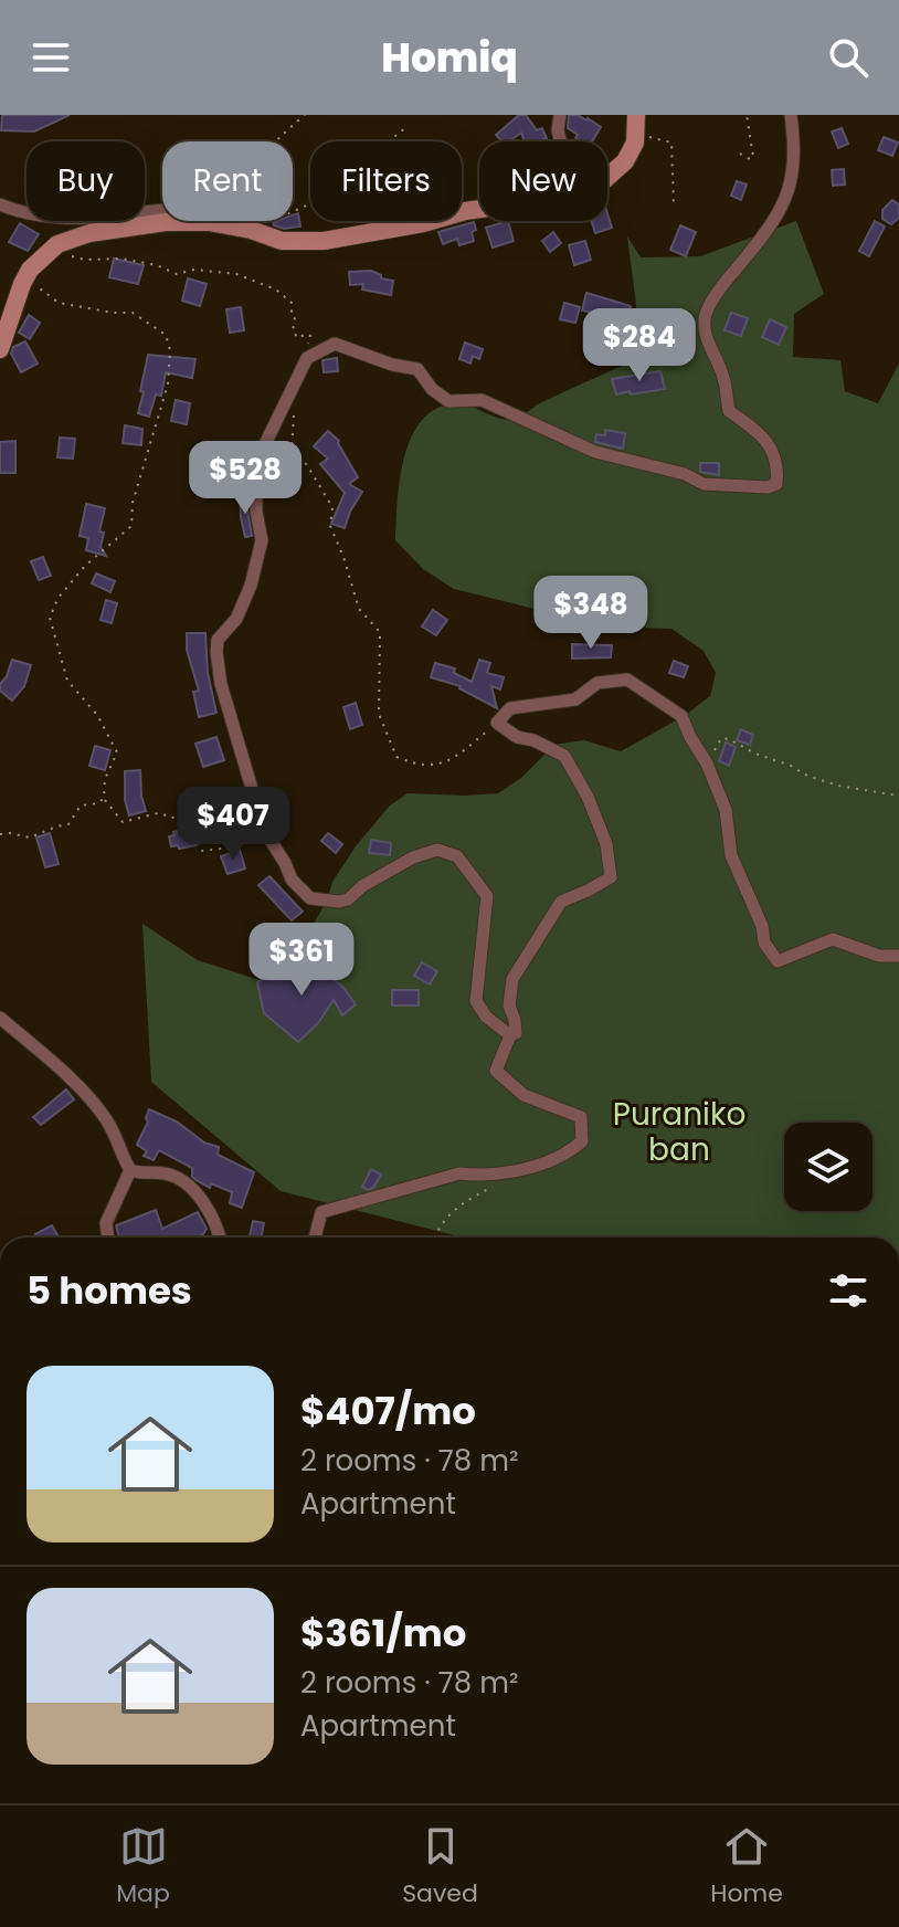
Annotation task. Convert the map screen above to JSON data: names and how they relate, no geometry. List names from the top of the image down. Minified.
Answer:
{"parks":["Puraniko ban"],"page":{"header":"Homiq","chip":["Buy","Rent","Filters","New"],"price":["$284","$528","$348","$407","$361"],"heading":"5 homes","list":[{"name":"$407/mo","note":"2 rooms · 78 m² · Apartment"},{"name":"$361/mo","note":"2 rooms · 78 m² · Apartment"}],"tabs":["Map","Saved","Home"]}}
